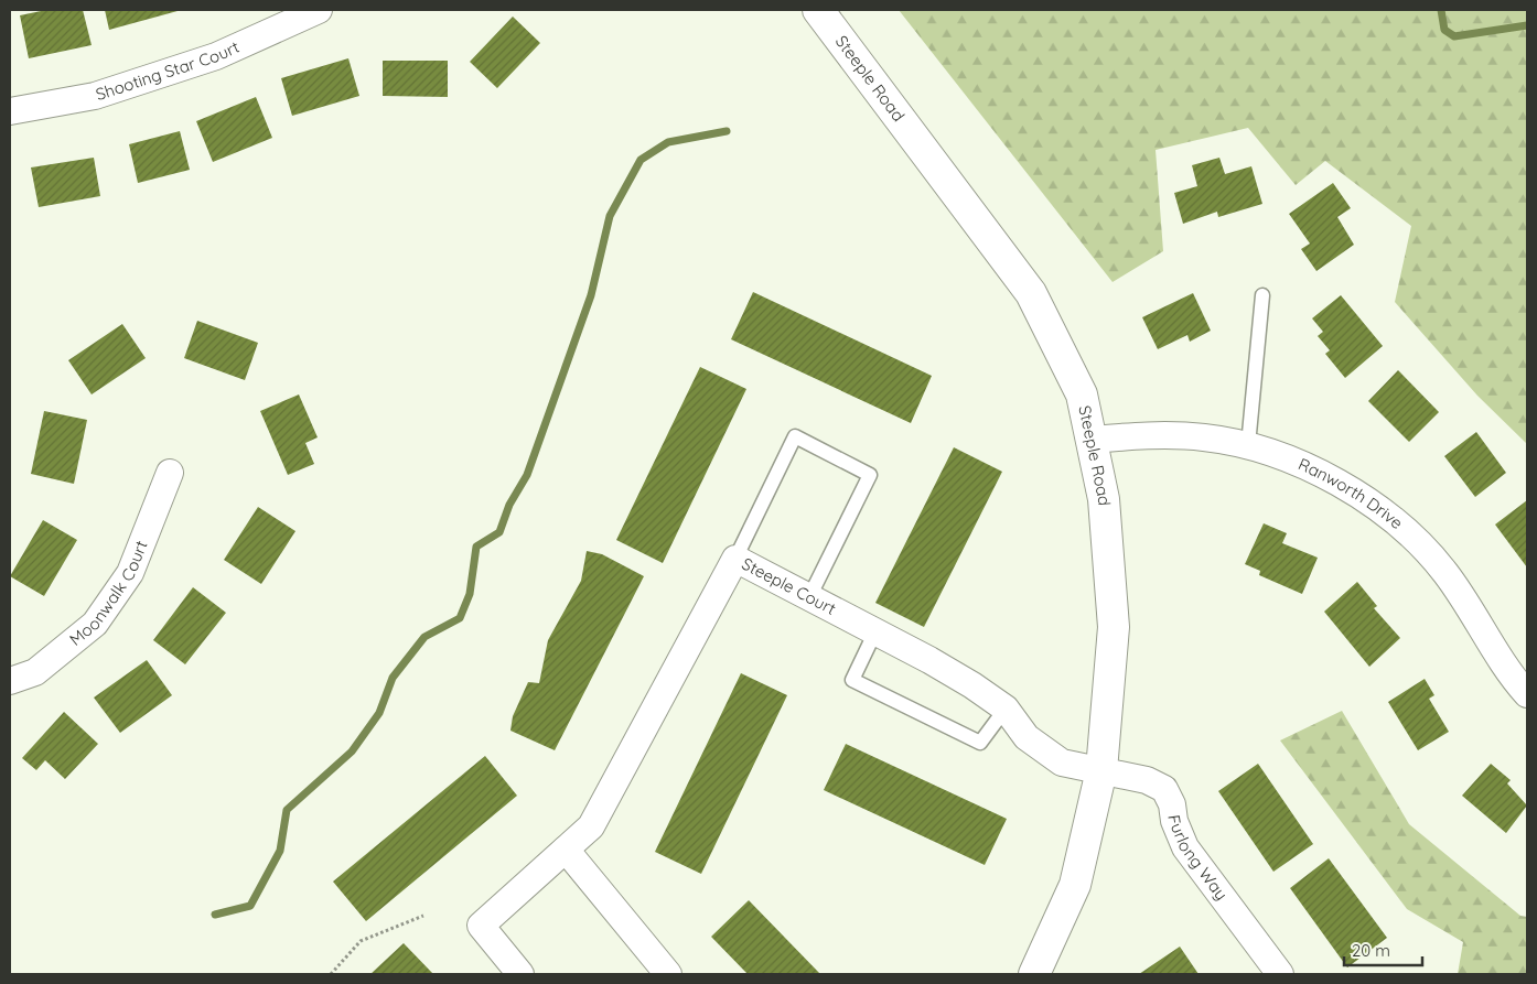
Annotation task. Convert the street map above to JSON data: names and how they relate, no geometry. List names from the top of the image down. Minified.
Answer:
{"streets":{"street":["Shooting Star Court","Steeple Road","Ranworth Drive","Steeple Court","Moonwalk Court","Furlong Way"]},"crossings":[["Steeple Road","Ranworth Drive"],["Steeple Road","Steeple Court"],["Steeple Road","Furlong Way"],["Steeple Court","Furlong Way"]],"scale_bar":"20 m"}
